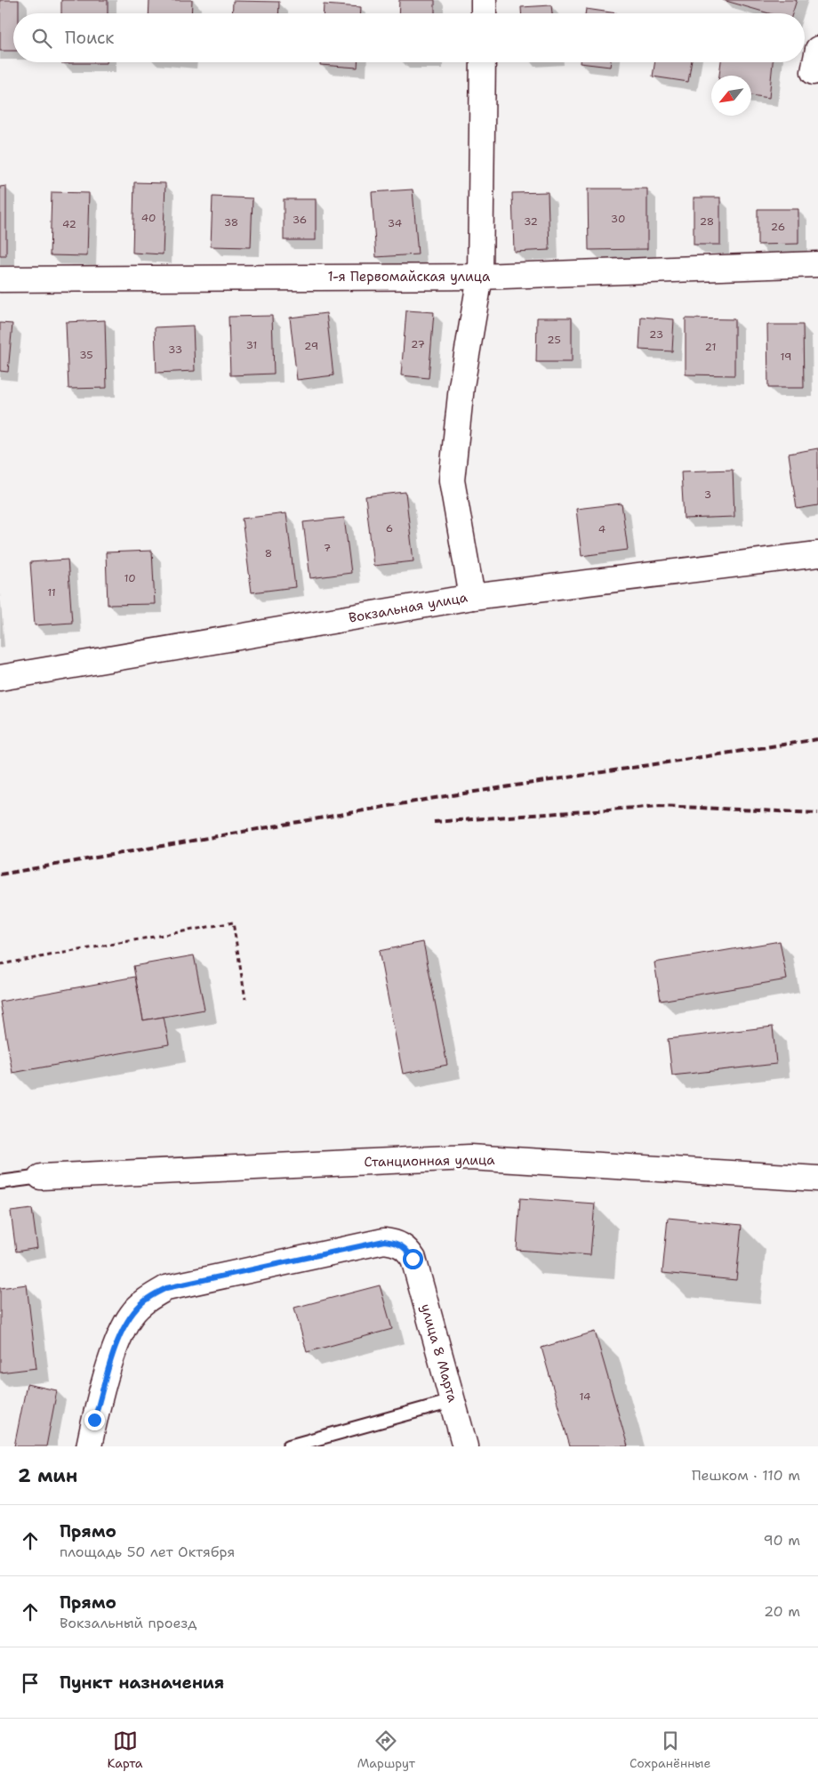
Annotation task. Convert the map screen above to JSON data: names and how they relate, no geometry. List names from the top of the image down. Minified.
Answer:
{"streets":{"street":["1-я Первомайская улица","Вокзальная улица","Станционная улица","улица 8 Марта"]},"house_numbers":["40","30","36","32","28","38","34","42","26","23","25","27","31","29","21","33","35","19","3","6","4","7","8","10","11","14"],"north":"bottom left","page":{"search":"Поиск","heading":["2 мин","Пешком · 110 m"],"list":[["Прямо","площадь 50 лет Октября","90 m"],["Прямо","Вокзальный проезд","20 m"],"Пункт назначения"],"nav":["Карта","Маршрут","Сохранённые"]}}
